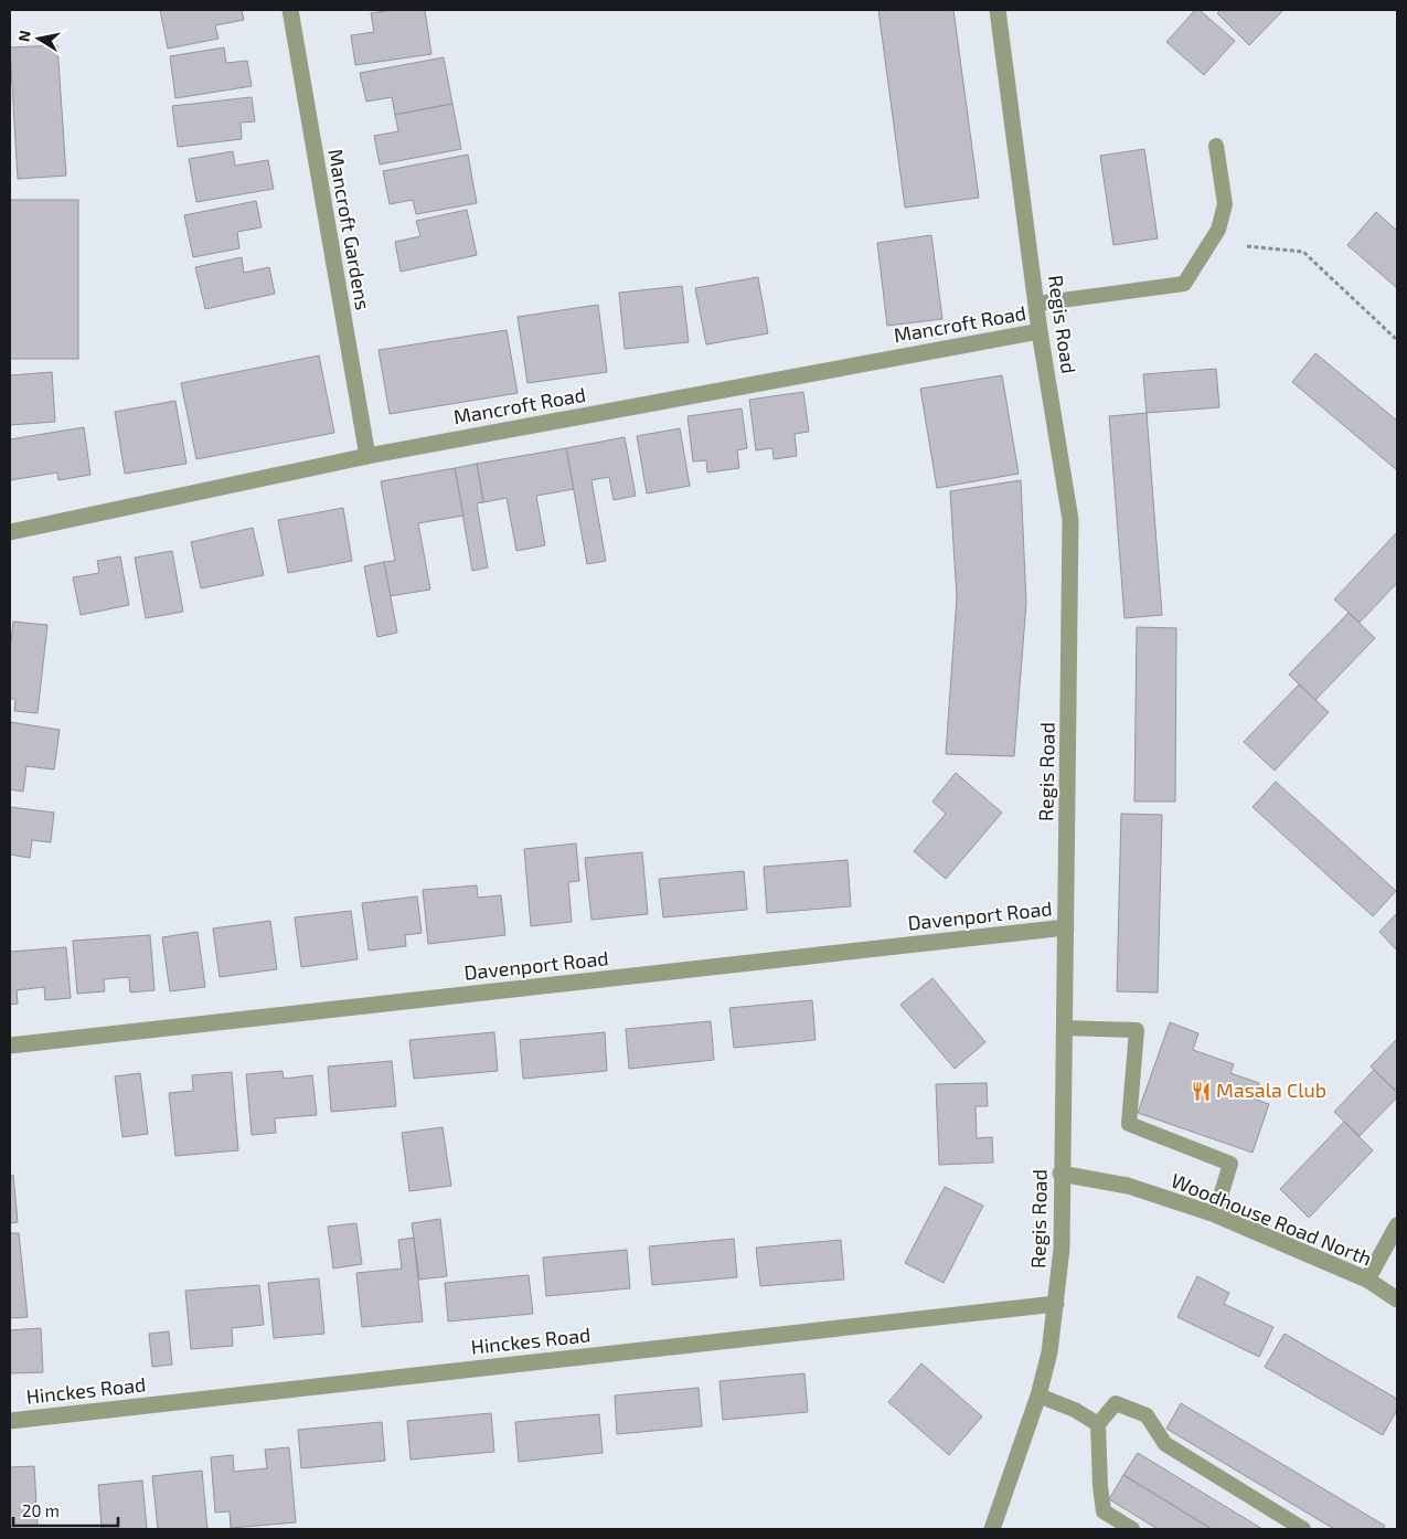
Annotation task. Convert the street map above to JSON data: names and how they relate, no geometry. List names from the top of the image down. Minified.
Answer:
{"streets":{"street":["Mancroft Gardens","Mancroft Road","Regis Road","Davenport Road","Woodhouse Road North","Hinckes Road"]},"crossings":[["Mancroft Gardens","Mancroft Road"],["Mancroft Road","Regis Road"],["Regis Road","Davenport Road"],["Regis Road","Woodhouse Road North"],["Regis Road","Hinckes Road"]],"places":{"restaurant":["Masala Club"]},"scale_bar":"20 m","north":"left"}
